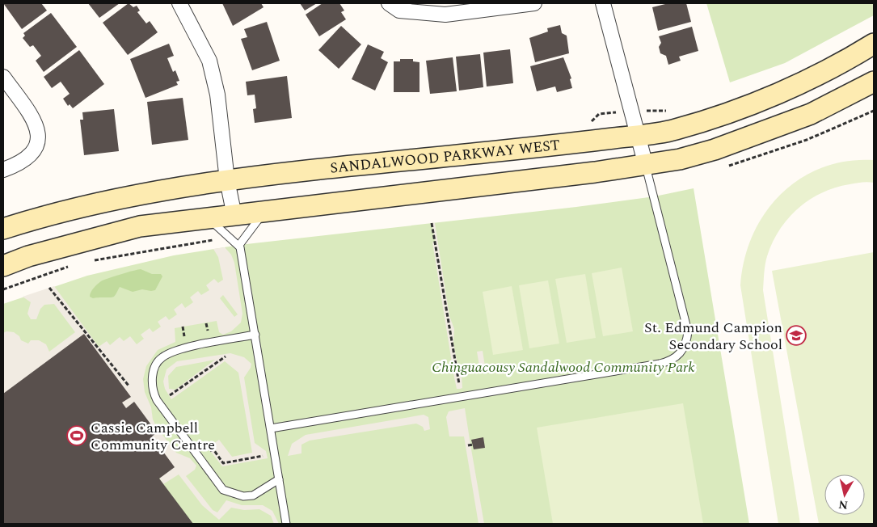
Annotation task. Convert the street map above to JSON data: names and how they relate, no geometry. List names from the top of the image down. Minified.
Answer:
{"streets":{"main road":["SANDALWOOD PARKWAY WEST"]},"parks":["Chinguacousy Sandalwood Community Park"],"places":{"school or university":["St. Edmund Campion Secondary School"],"sports":["Cassie Campbell Community Centre"]},"north":"bottom"}
